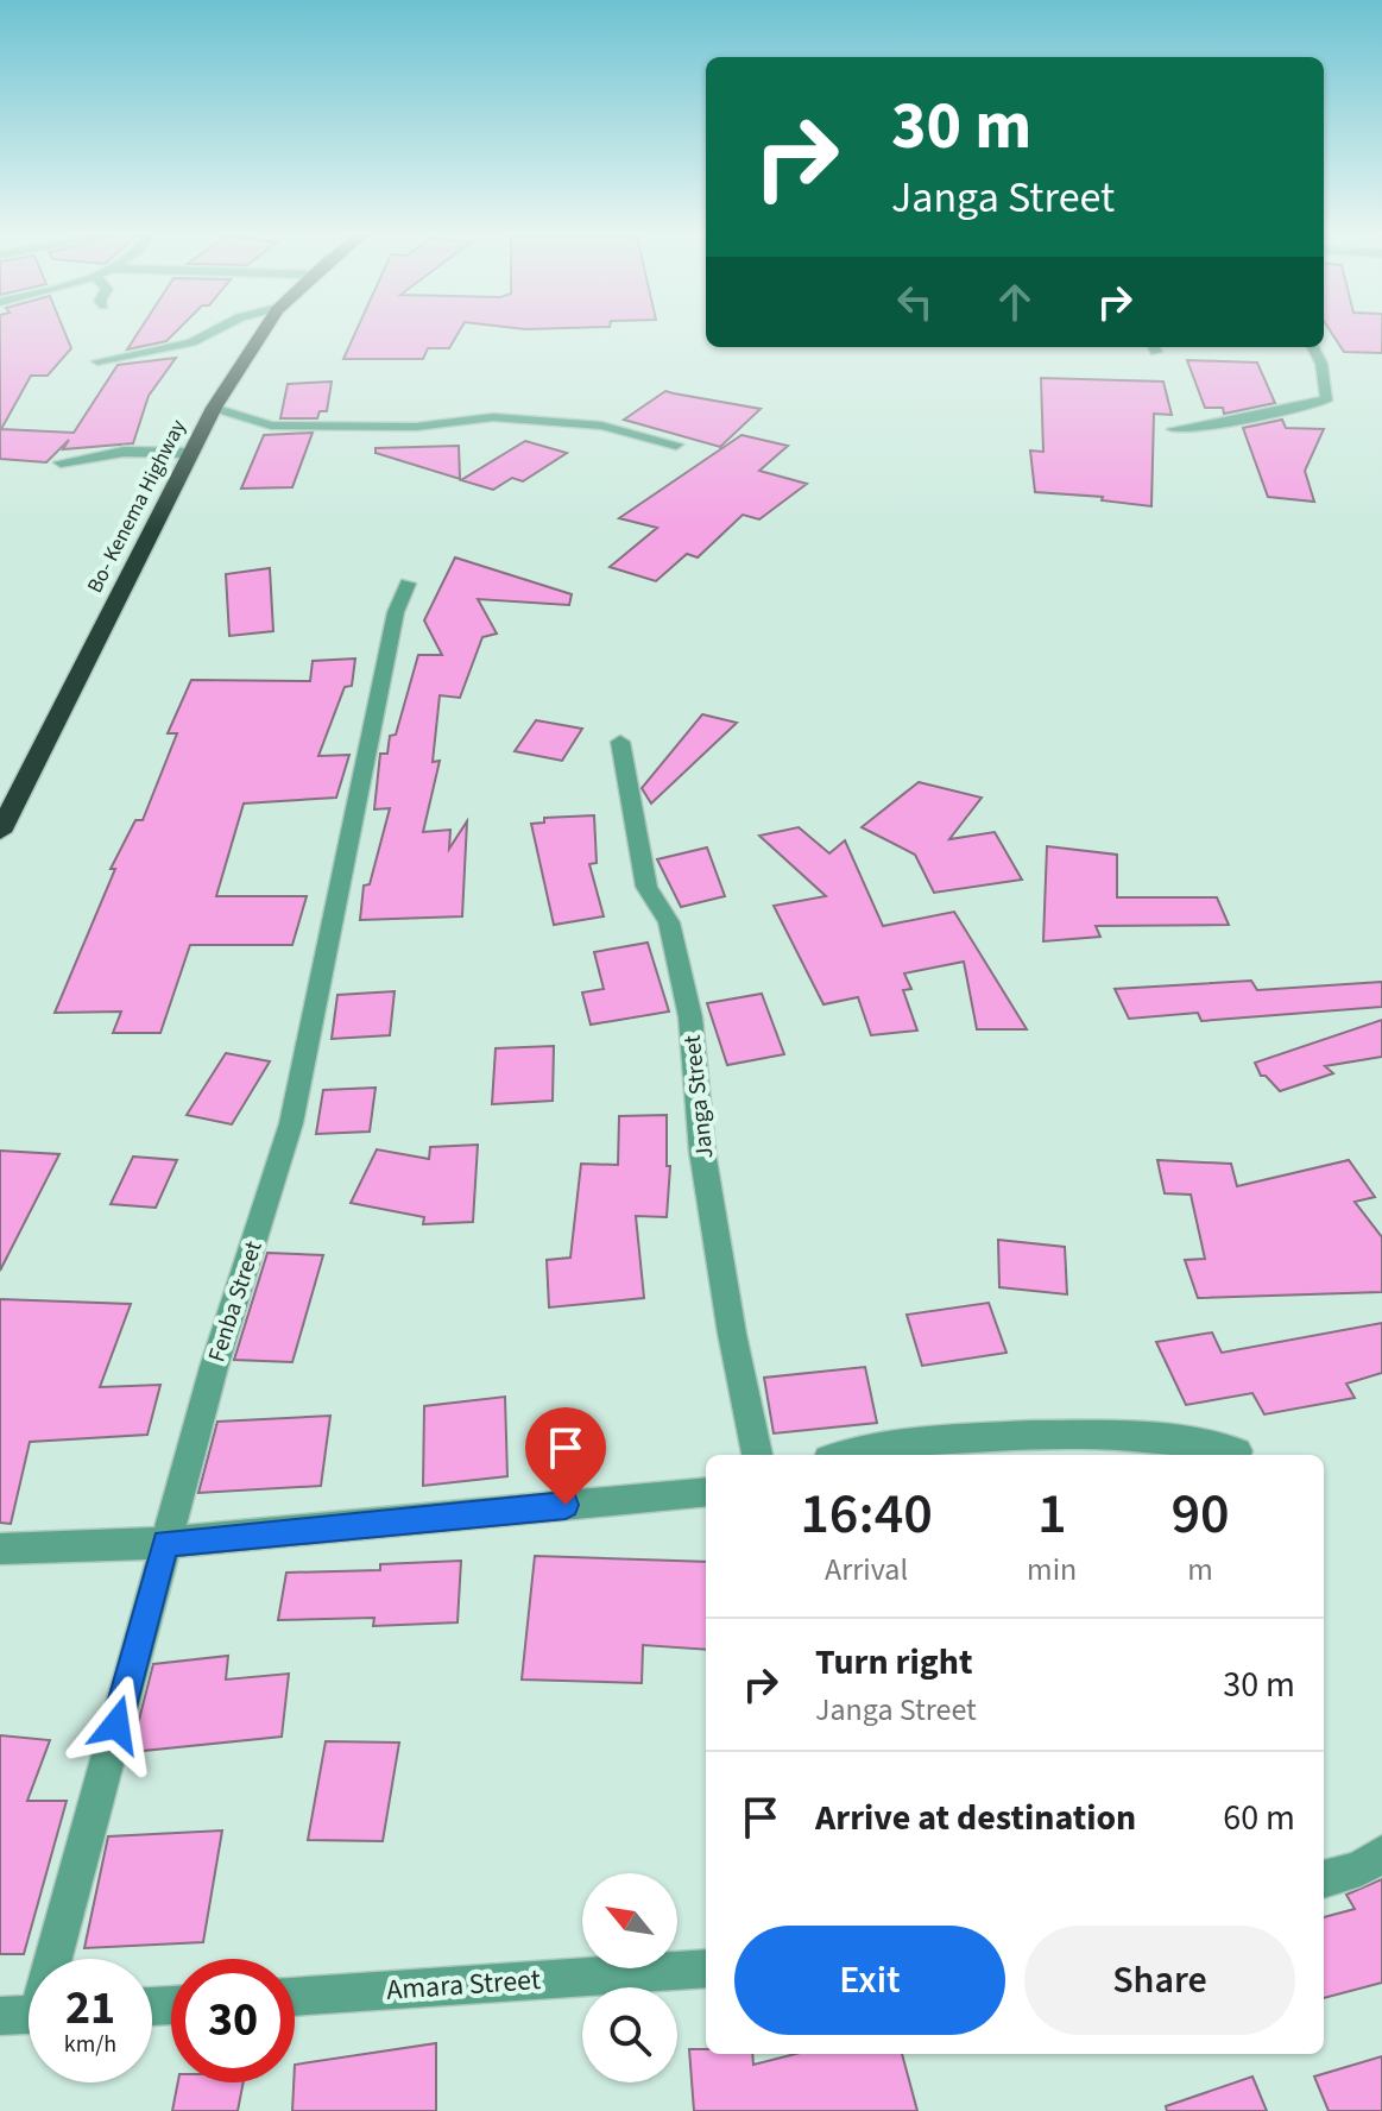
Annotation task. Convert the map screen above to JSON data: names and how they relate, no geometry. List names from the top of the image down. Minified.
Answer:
{"streets":{"highway":["Bo- Kenema Highway"],"street":["Janga Street","Fenba Street","Amara Street"]},"north":"top left","page":{"turn":["30 m","Janga Street"],"eta":["16:40","Arrival","1","min","90","m"],"list":[{"name":"Turn right","note":"Janga Street","value":"30 m"},{"name":"Arrive at destination","value":"60 m"}],"buttons":["Exit","Share"],"speed":"21 km/h","limit":"30"}}
